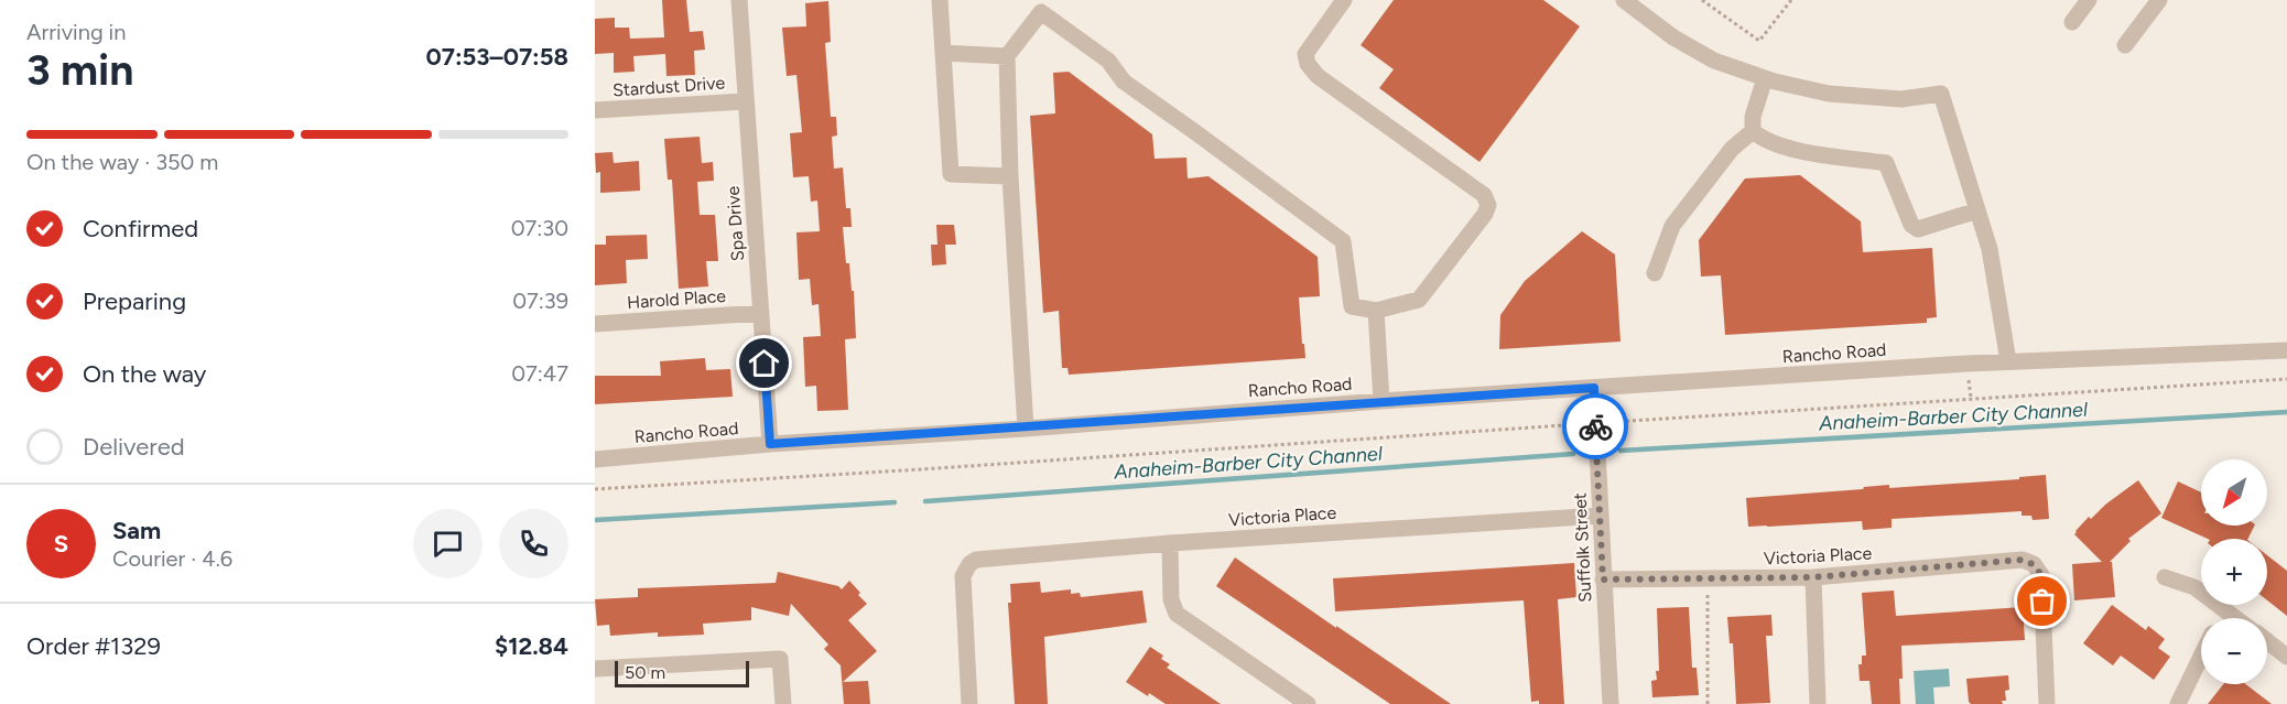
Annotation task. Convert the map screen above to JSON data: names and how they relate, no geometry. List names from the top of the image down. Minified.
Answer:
{"streets":{"street":["Stardust Drive","Spa Drive","Harold Place","Rancho Road","Victoria Place","Suffolk Street"]},"crossings":[["Stardust Drive","Spa Drive"],["Spa Drive","Harold Place"],["Spa Drive","Rancho Road"],["Rancho Road","Suffolk Street"],["Victoria Place","Suffolk Street"]],"water":["Anaheim-Barber City Channel"],"scale_bar":"50 m","north":"bottom left","page":{"heading":["3 min","Arriving in","07:53–07:58"],"panel":["Sam","Courier · 4.6","Order #1329","$12.84"],"bar":"On the way · 350 m","list":[["Confirmed","07:30"],["Preparing","07:39"],["On the way","07:47"],"Delivered"],"map_buttons":["+","−"],"round":"S","scale":"50 m"}}
